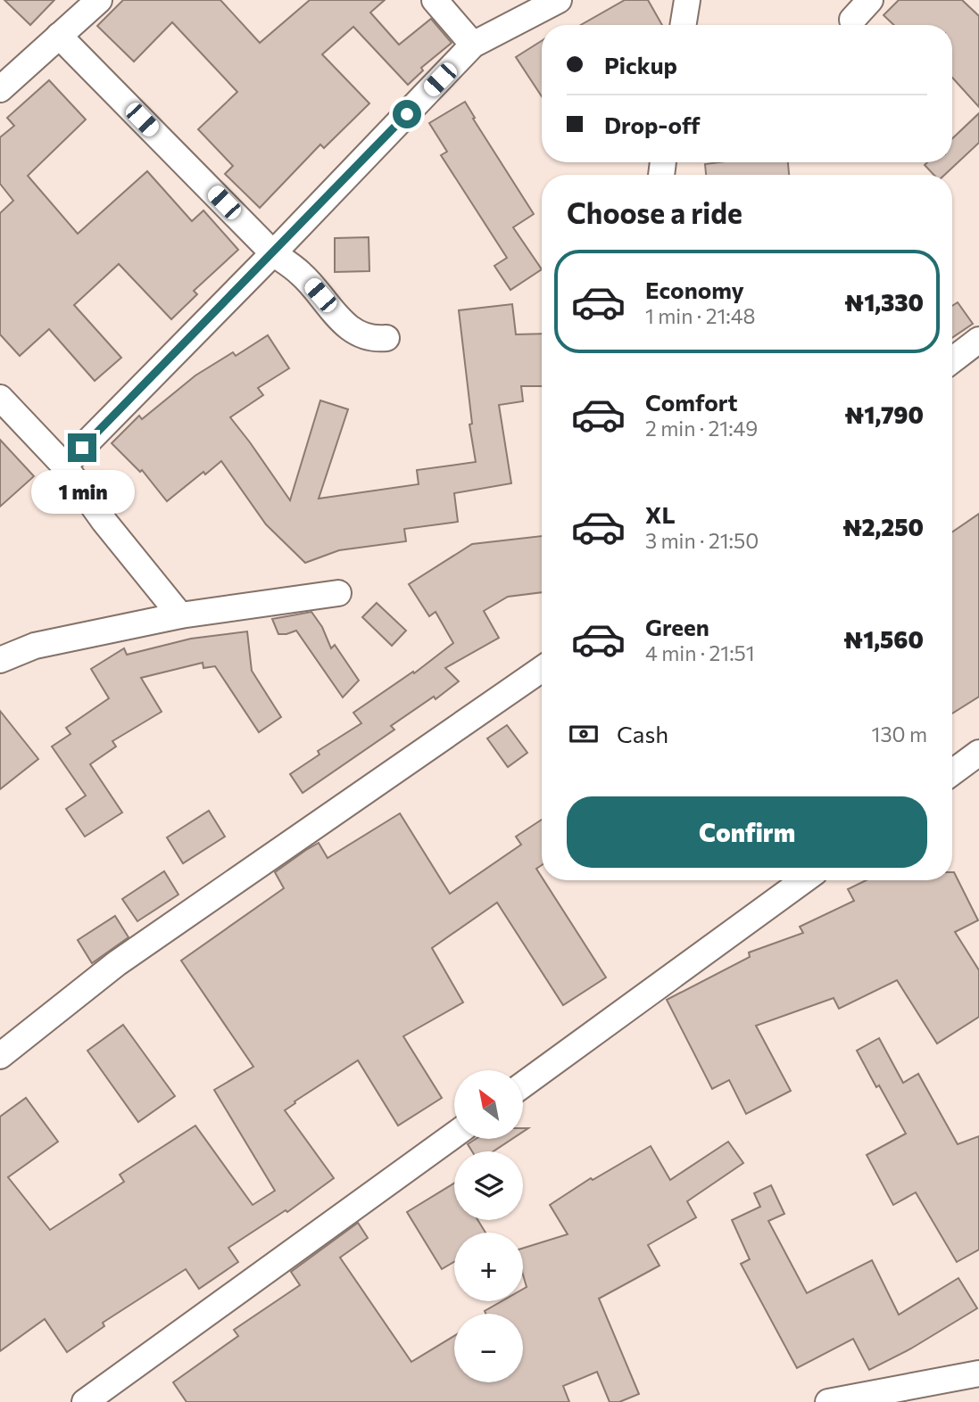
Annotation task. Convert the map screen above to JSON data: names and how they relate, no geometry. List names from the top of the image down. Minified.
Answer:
{"north":"top left","page":{"banner":["Pickup","Drop-off"],"heading":"Choose a ride","list":[{"name":"Economy","note":"1 min · 21:48","value":"₦1,330"},{"name":"Comfort","note":"2 min · 21:49","value":"₦1,790"},{"name":"XL","note":"3 min · 21:50","value":"₦2,250"},{"name":"Green","note":"4 min · 21:51","value":"₦1,560"}],"bubble":"1 min","pay":["Cash","130 m"],"buttons":"Confirm","map_buttons":["+","−"]}}
